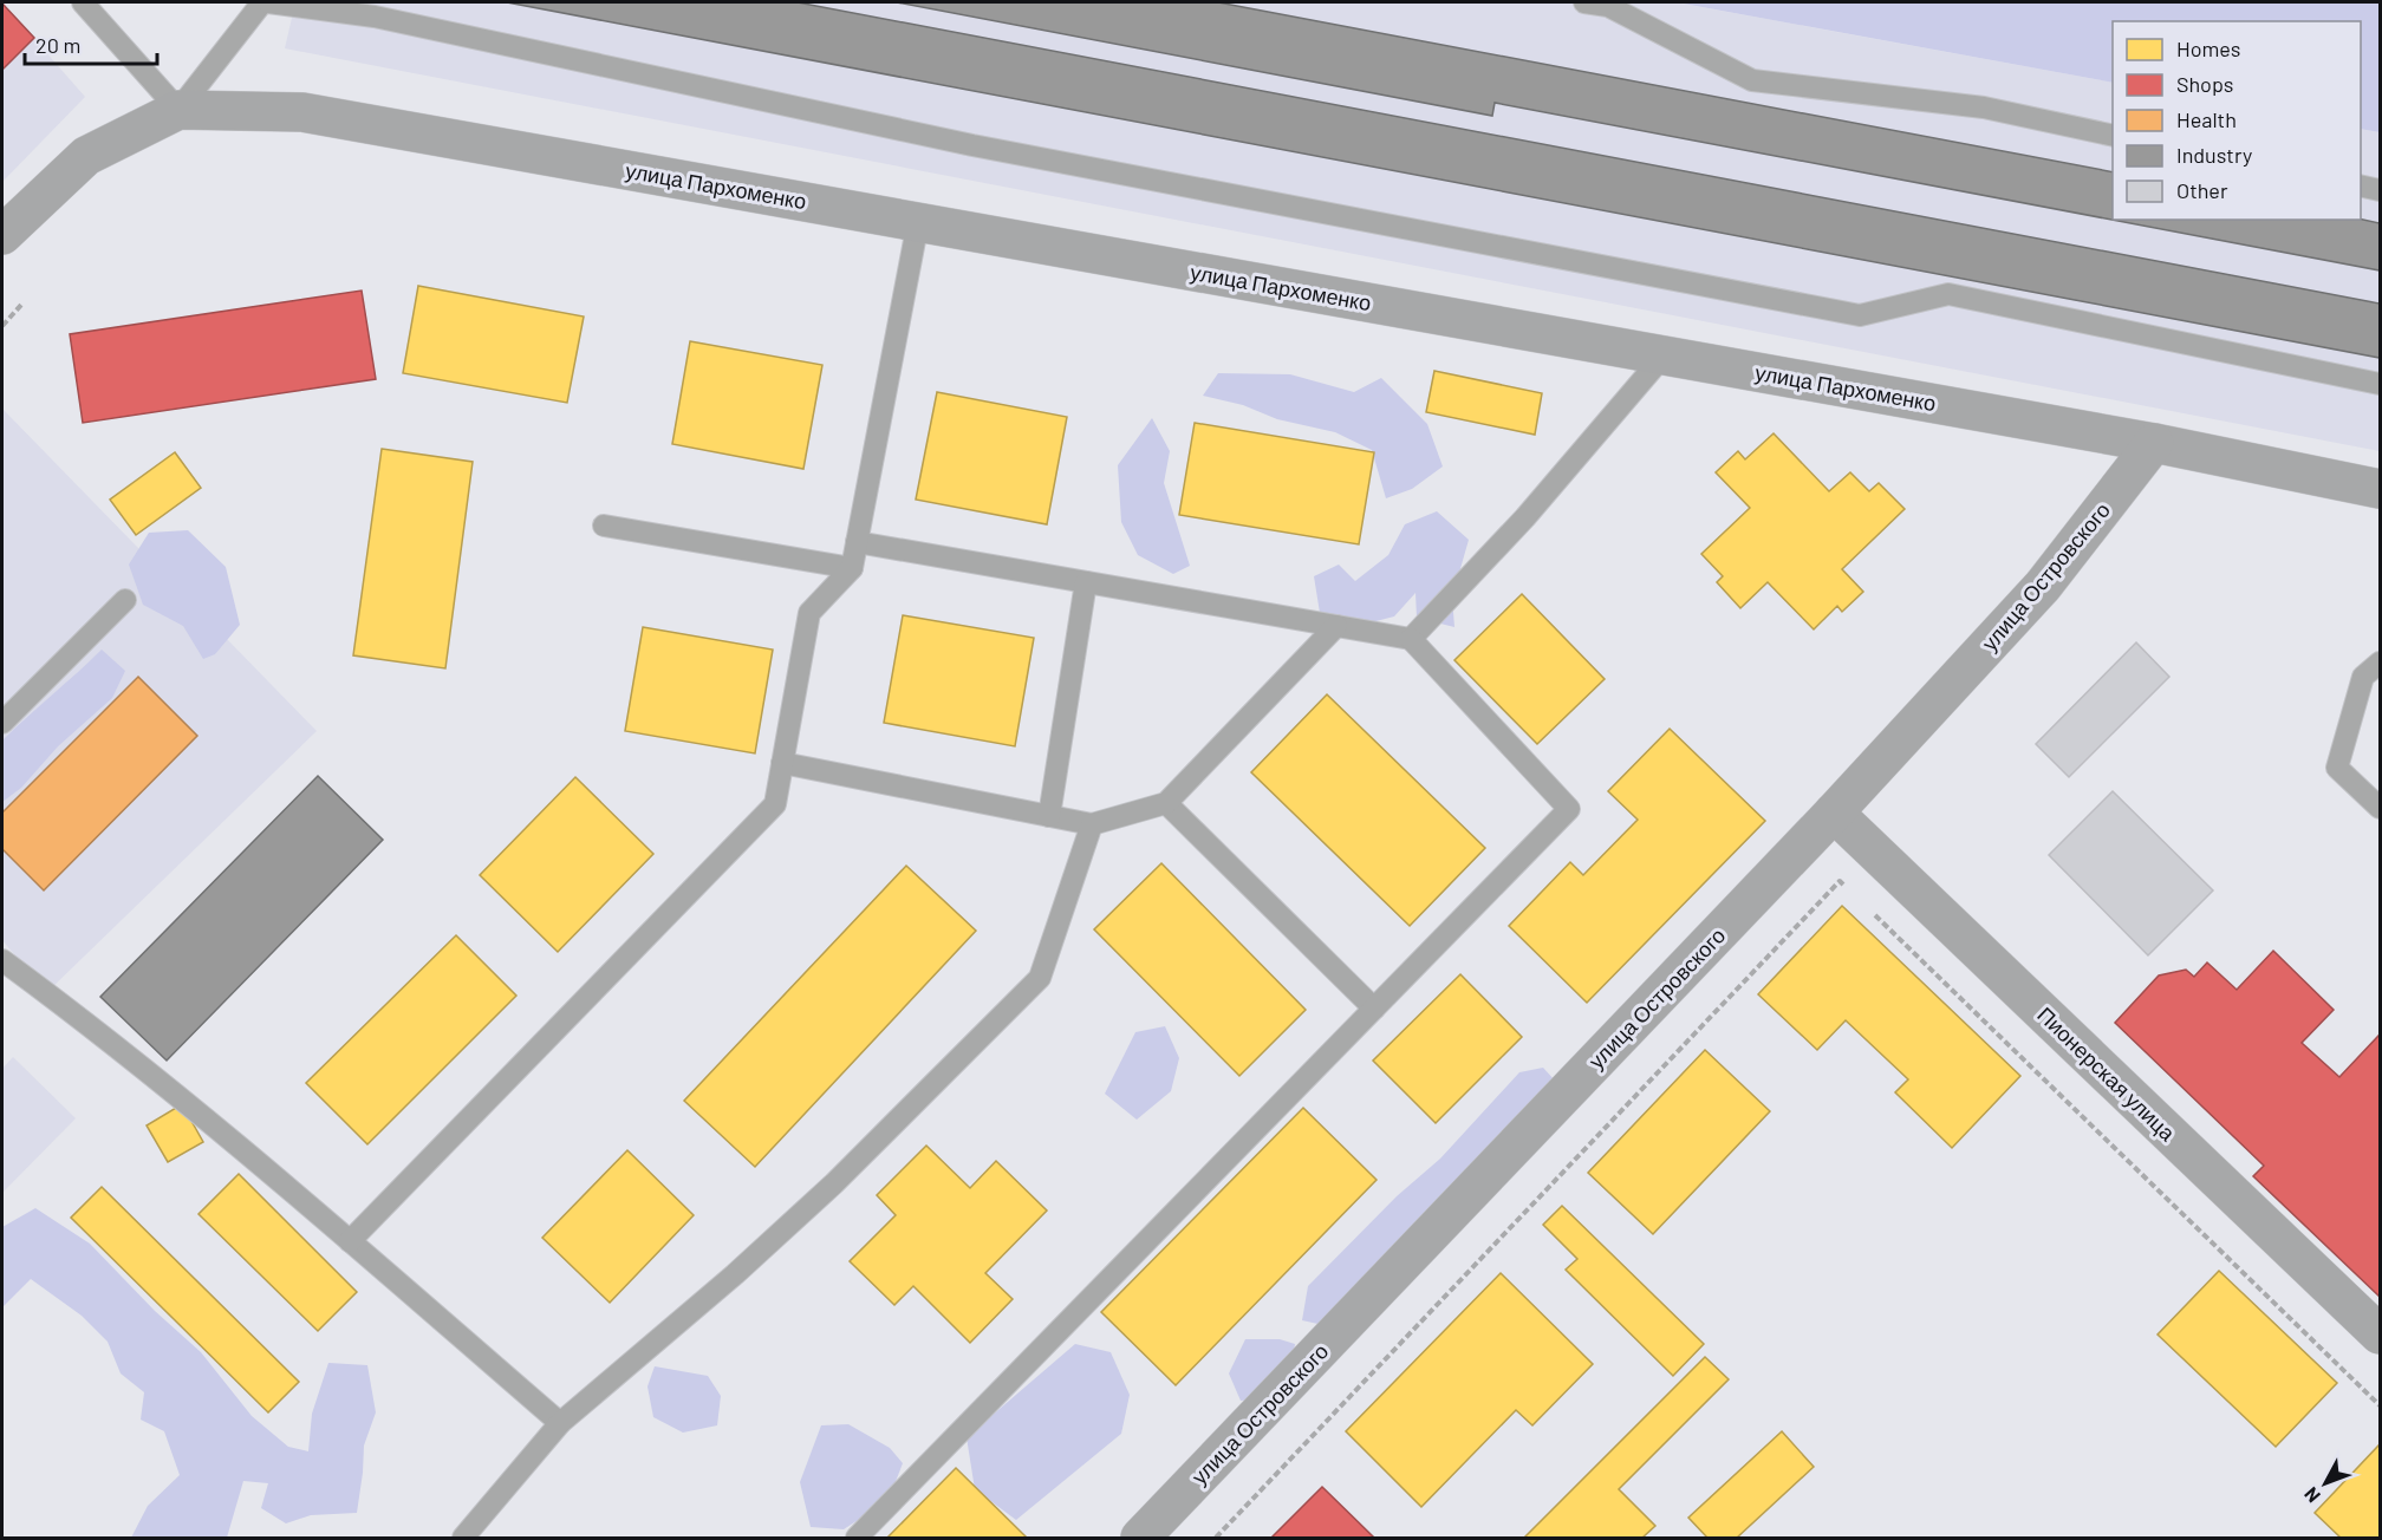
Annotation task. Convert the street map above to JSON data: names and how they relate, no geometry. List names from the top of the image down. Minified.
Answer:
{"streets":{"main road":["улица Пархоменко","улица Островского","Пионерская улица"]},"crossings":[["улица Пархоменко","улица Островского"],["улица Островского","Пионерская улица"]],"legend":["Homes","Shops","Health","Industry","Other"],"scale_bar":"20 m","north":"bottom left"}
